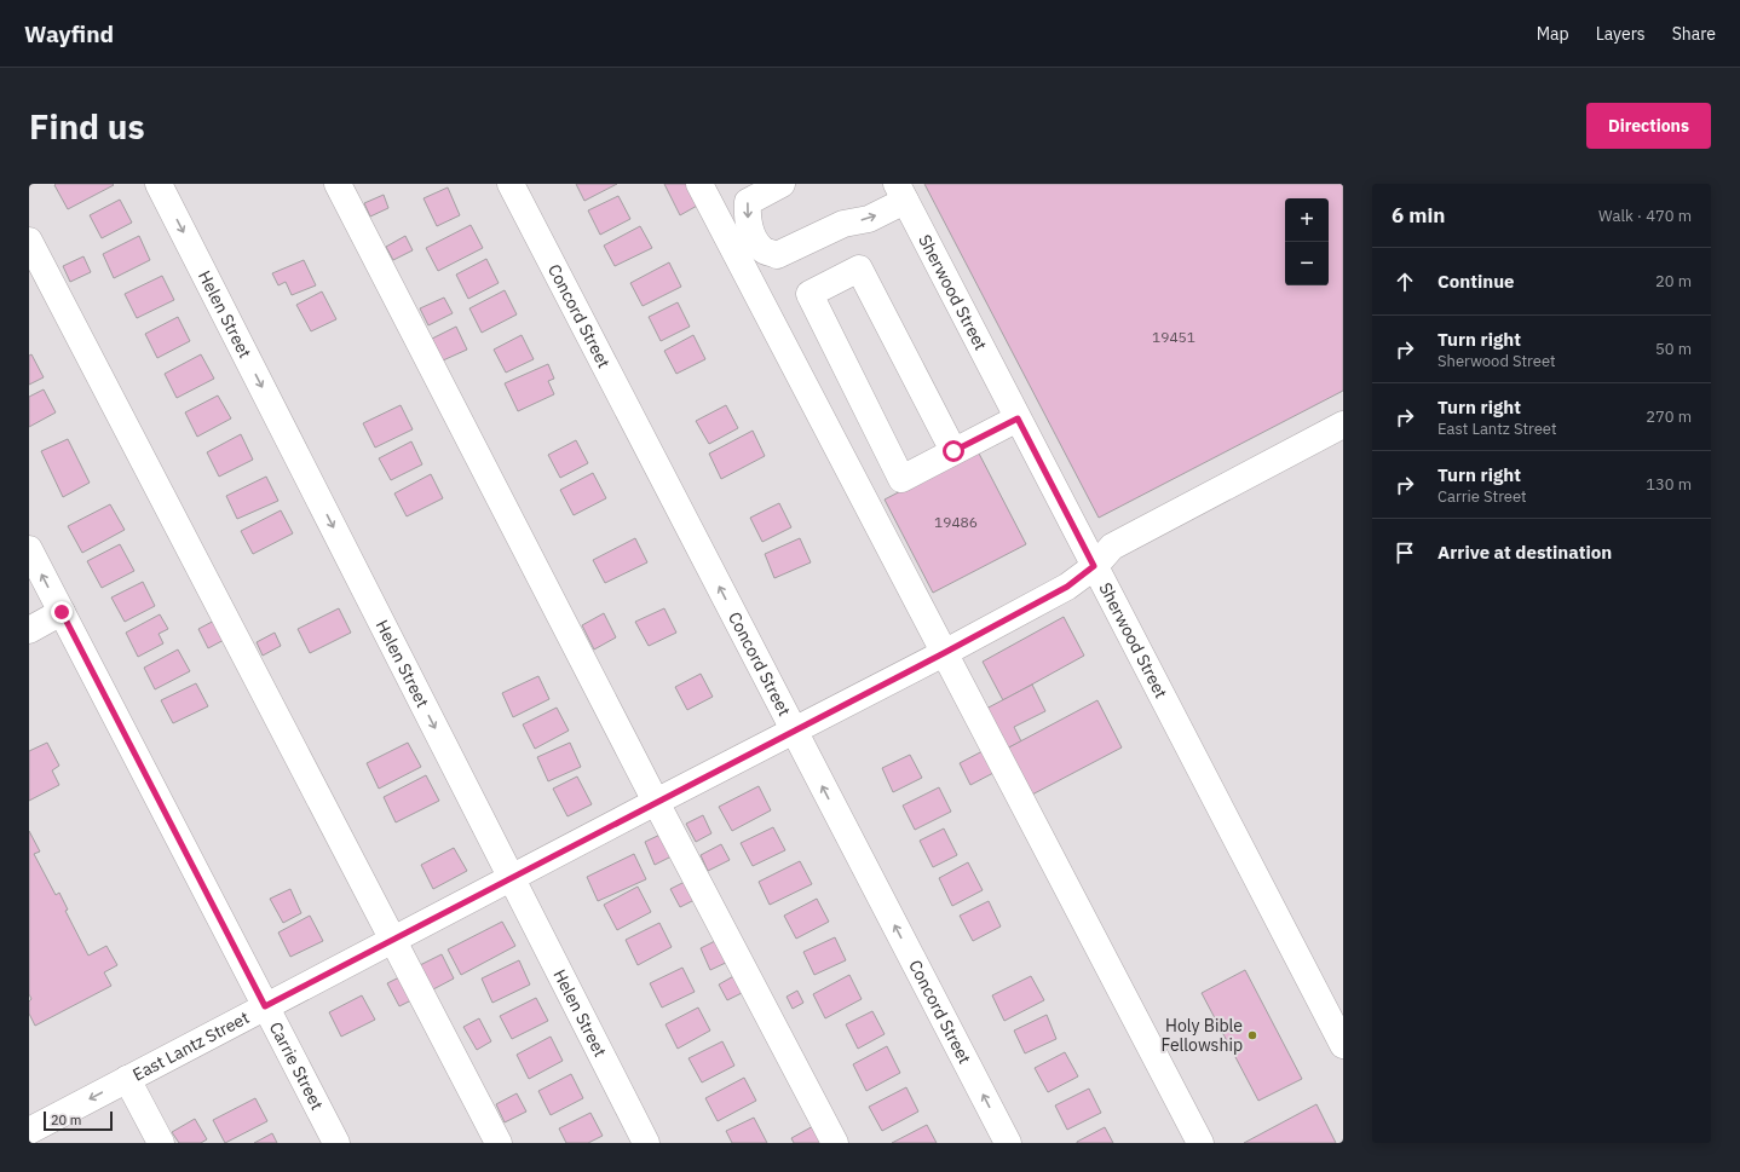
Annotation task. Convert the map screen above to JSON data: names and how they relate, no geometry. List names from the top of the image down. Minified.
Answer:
{"streets":{"street":["Sherwood Street","Helen Street","Concord Street","East Lantz Street","Carrie Street"]},"crossings":[["Sherwood Street","East Lantz Street"],["Helen Street","East Lantz Street"],["Concord Street","East Lantz Street"],["East Lantz Street","Carrie Street"]],"places":["Holy Bible Fellowship"],"house_numbers":["19451","19486"],"scale_bar":"20 m","page":{"header":"Wayfind","nav":["Map","Layers","Share"],"buttons":"Directions","title":"Find us","heading":["6 min","Walk · 470 m"],"map_buttons":["+","−"],"list":[["Continue","20 m"],["Turn right","Sherwood Street","50 m"],["Turn right","East Lantz Street","270 m"],["Turn right","Carrie Street","130 m"],"Arrive at destination"],"scale":"20 m"}}
